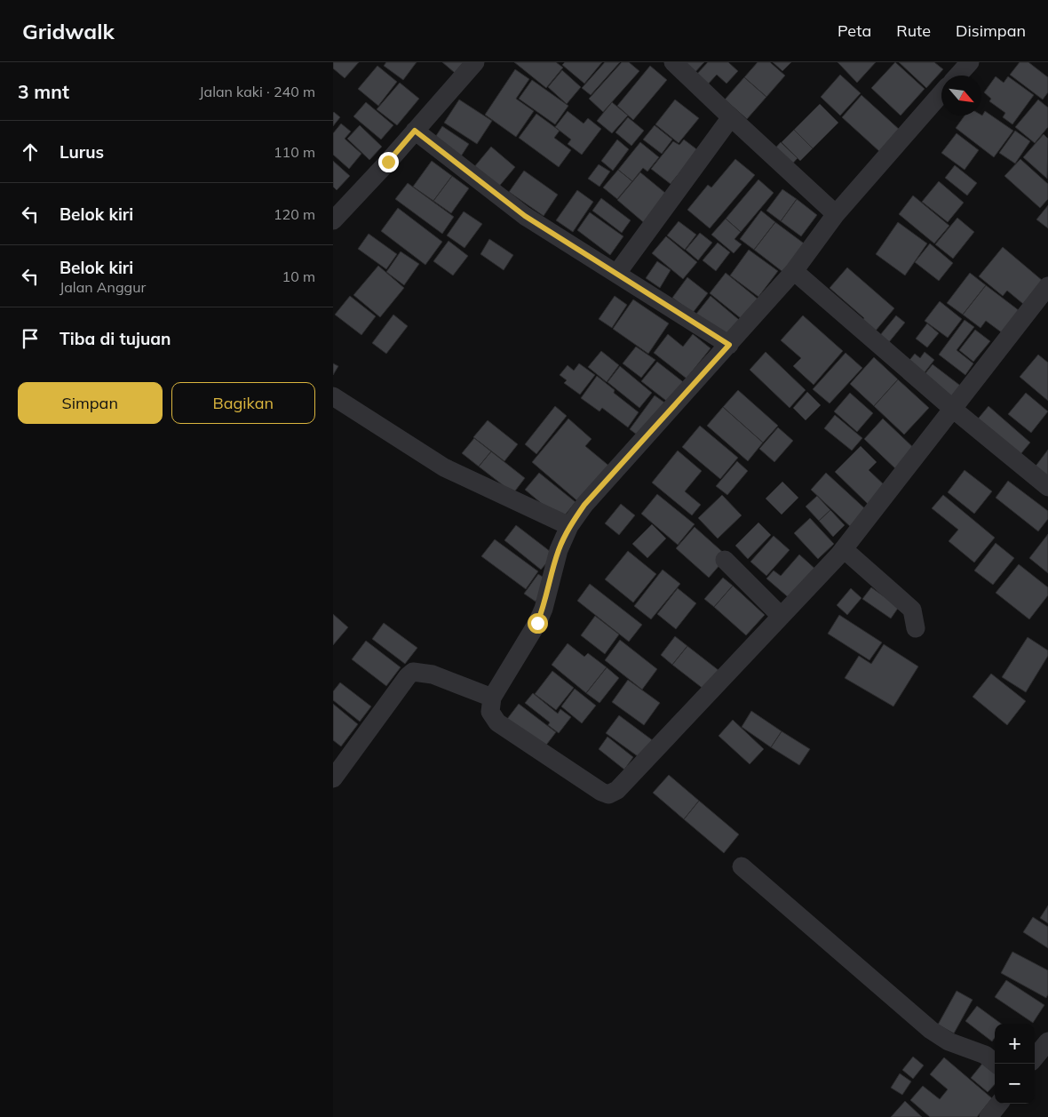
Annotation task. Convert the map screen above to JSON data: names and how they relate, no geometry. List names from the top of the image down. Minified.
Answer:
{"north":"bottom right","page":{"header":"Gridwalk","nav":["Peta","Rute","Disimpan"],"heading":["3 mnt","Jalan kaki · 240 m"],"list":[["Lurus","110 m"],["Belok kiri","120 m"],["Belok kiri","Jalan Anggur","10 m"],"Tiba di tujuan"],"buttons":["Simpan","Bagikan"],"map_buttons":["+","−"]}}
